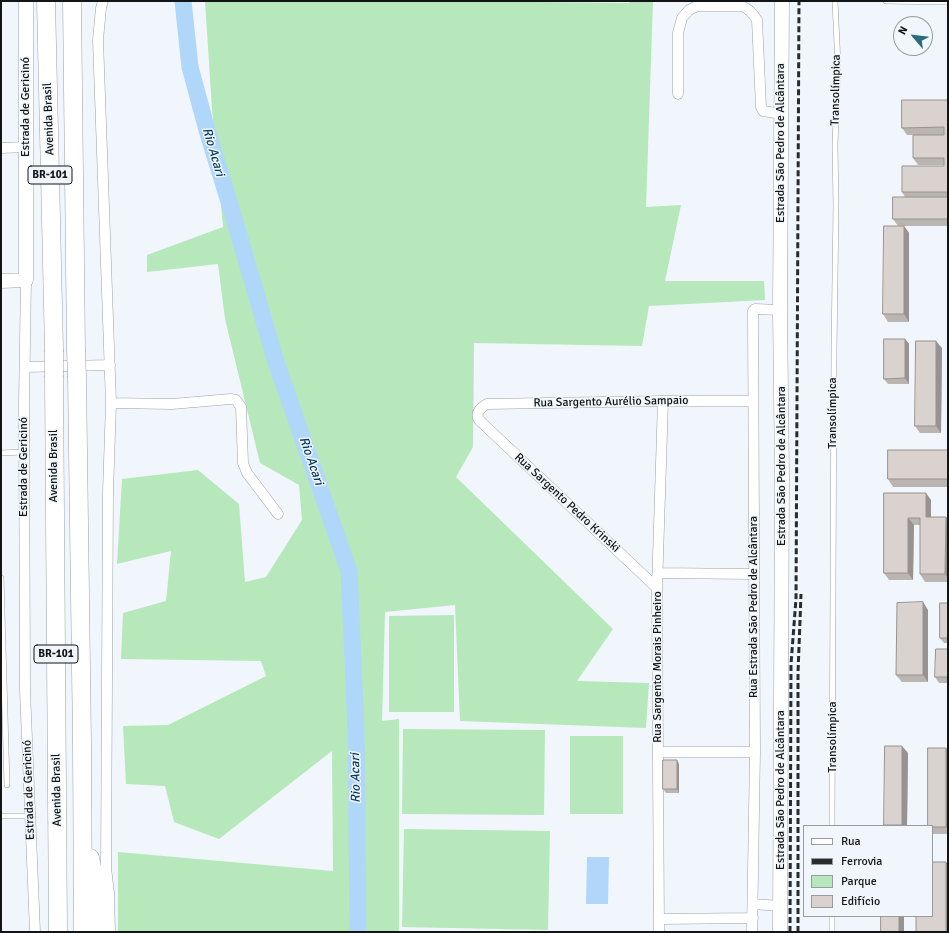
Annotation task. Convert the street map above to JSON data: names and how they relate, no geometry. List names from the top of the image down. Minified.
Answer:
{"streets":{"highway":["Avenida Brasil","BR-101"],"street":["Estrada de Gericinó","Estrada São Pedro de Alcântara","Rua Sargento Aurélio Sampaio","Rua Sargento Pedro Krinski","Rua Estrada São Pedro de Alcântara","Rua Sargento Morais Pinheiro"],"lane":["Transolímpica"]},"crossings":[["Estrada São Pedro de Alcântara","Rua Estrada São Pedro de Alcântara"],["Rua Sargento Aurélio Sampaio","Rua Sargento Pedro Krinski"],["Rua Sargento Aurélio Sampaio","Rua Estrada São Pedro de Alcântara"],["Rua Sargento Aurélio Sampaio","Rua Sargento Morais Pinheiro"],["Rua Sargento Pedro Krinski","Rua Sargento Morais Pinheiro"]],"water":["Rio Acari"],"legend":["Rua","Ferrovia","Parque","Edifício"],"north":"top left"}
